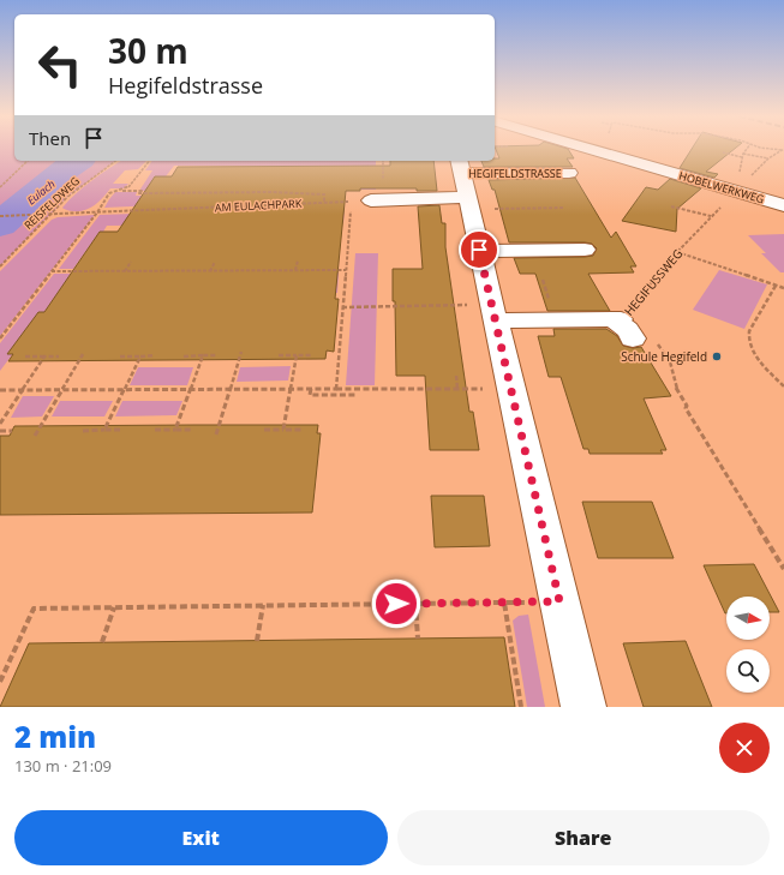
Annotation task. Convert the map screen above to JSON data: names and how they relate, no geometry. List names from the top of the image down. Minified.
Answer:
{"streets":{"street":["HEGIFELDSTRASSE","HOBELWERKWEG","HEGIFUSSWEG"],"path":["REISFELDWEG","AM EULACHPARK"]},"crossings":[["REISFELDWEG","AM EULACHPARK"]],"water":["Eulach"],"places":["Schule Hegifeld"],"north":"right","page":{"turn":["30 m","Hegifeldstrasse"],"then":"Then","heading":["2 min","130 m · 21:09"],"buttons":["Exit","Share"]}}
